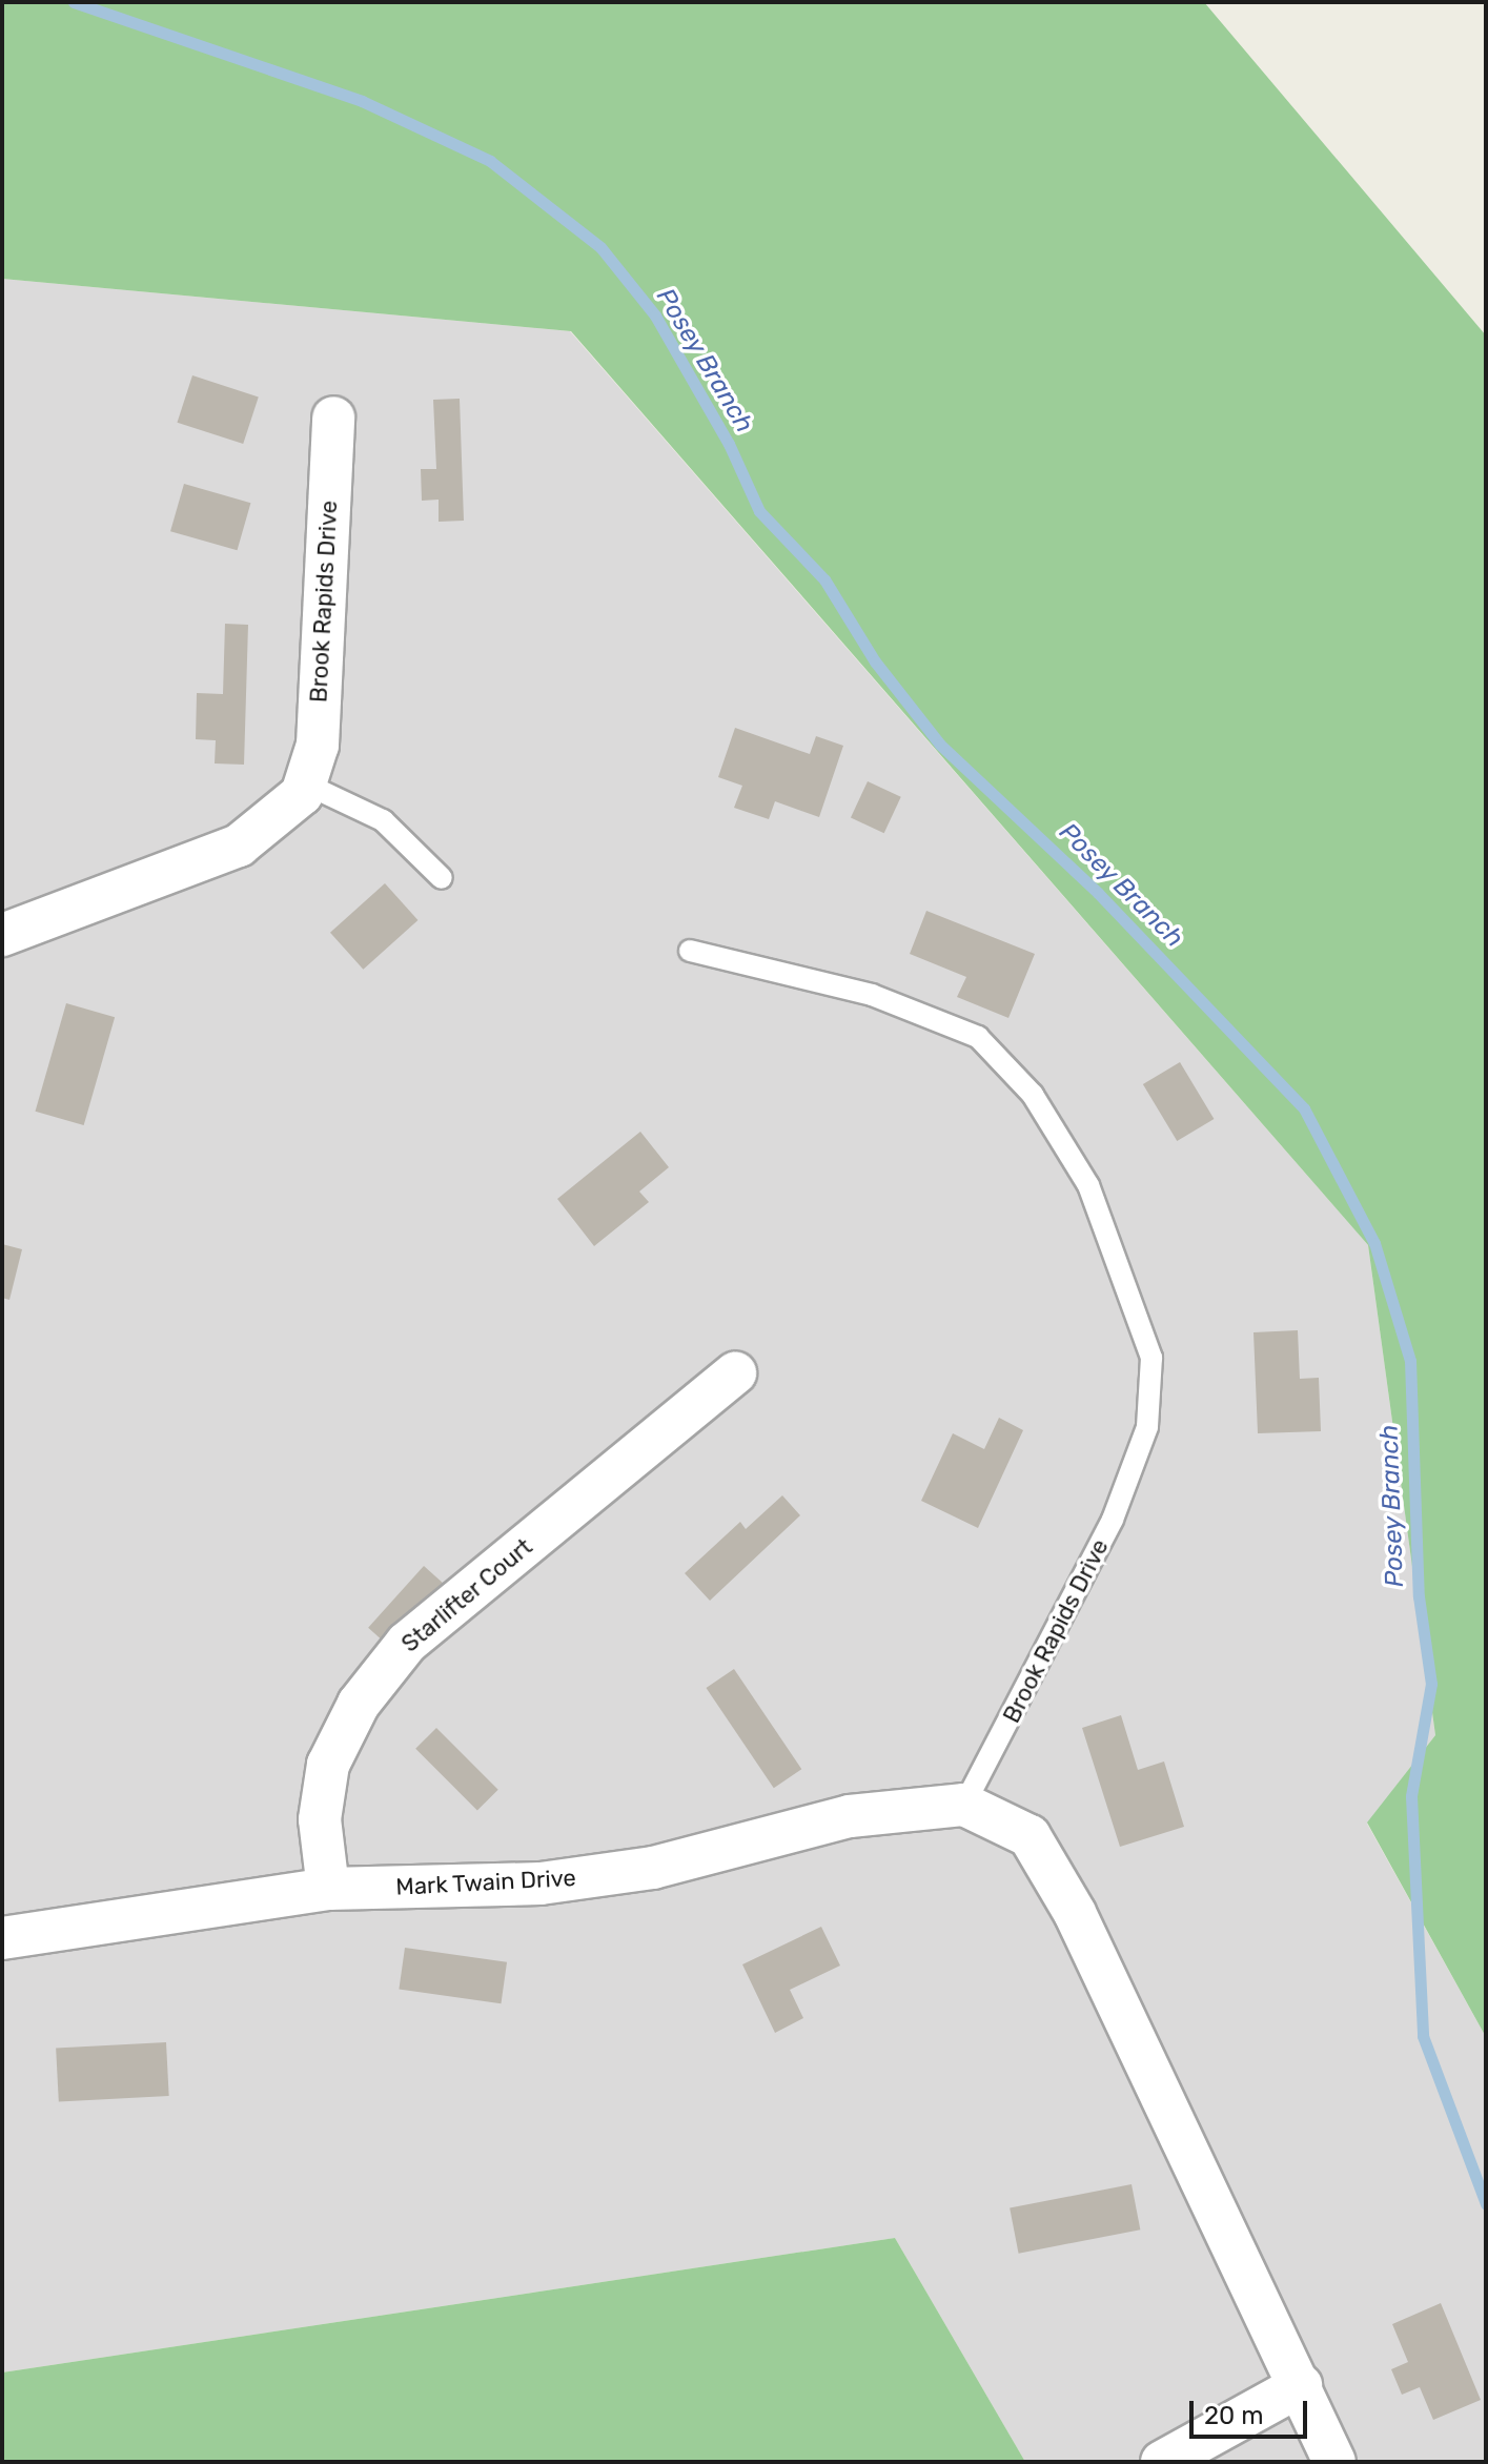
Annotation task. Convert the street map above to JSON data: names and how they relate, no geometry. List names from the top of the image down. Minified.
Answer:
{"streets":{"street":["Brook Rapids Drive","Starlifter Court","Mark Twain Drive"]},"crossings":[["Brook Rapids Drive","Mark Twain Drive"],["Starlifter Court","Mark Twain Drive"]],"water":["Posey Branch"],"scale_bar":"20 m"}
